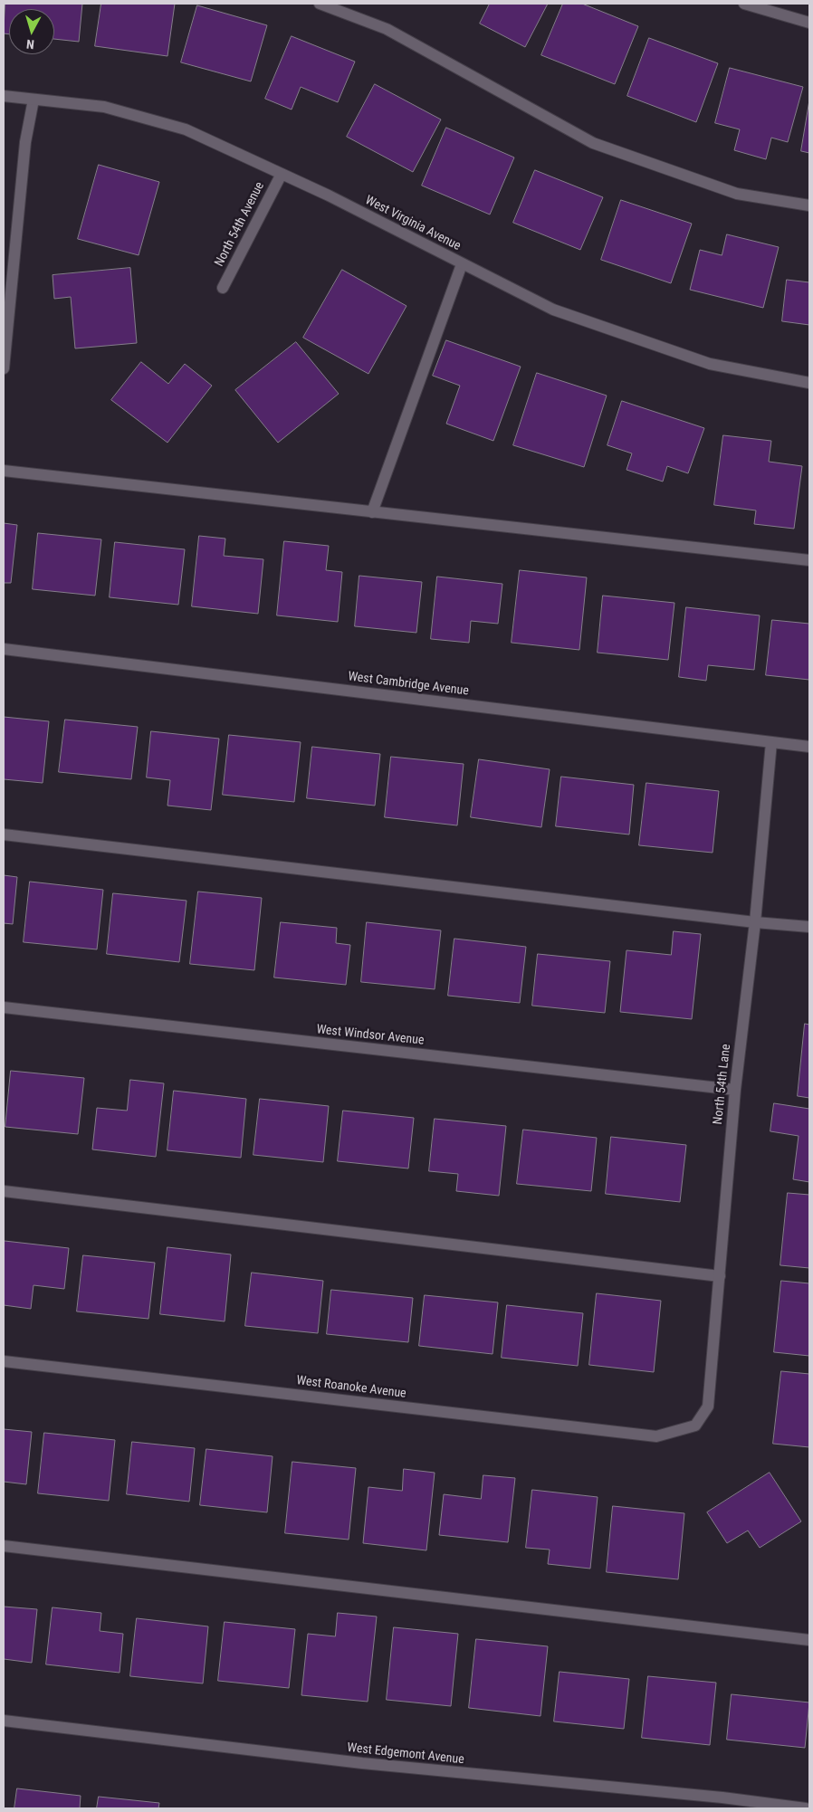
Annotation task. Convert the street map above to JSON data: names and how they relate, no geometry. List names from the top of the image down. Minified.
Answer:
{"streets":{"street":["West Virginia Avenue","North 54th Avenue","West Cambridge Avenue","West Windsor Avenue","North 54th Lane","West Roanoke Avenue","West Edgemont Avenue"]},"crossings":[["West Virginia Avenue","North 54th Avenue"],["West Cambridge Avenue","North 54th Lane"],["West Windsor Avenue","North 54th Lane"],["North 54th Lane","West Roanoke Avenue"]],"north":"bottom"}
